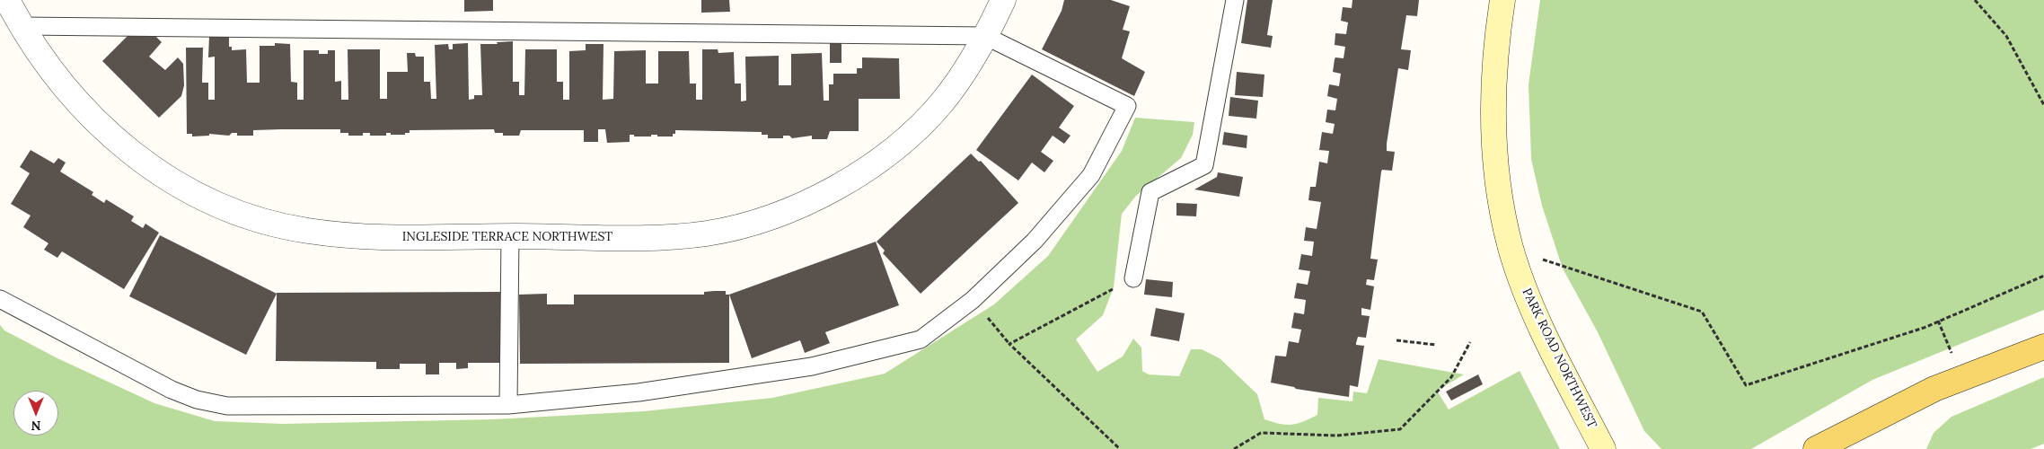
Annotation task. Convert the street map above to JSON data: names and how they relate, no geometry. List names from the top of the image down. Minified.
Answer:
{"streets":{"street":["INGLESIDE TERRACE NORTHWEST","PARK ROAD NORTHWEST"]},"north":"bottom"}
